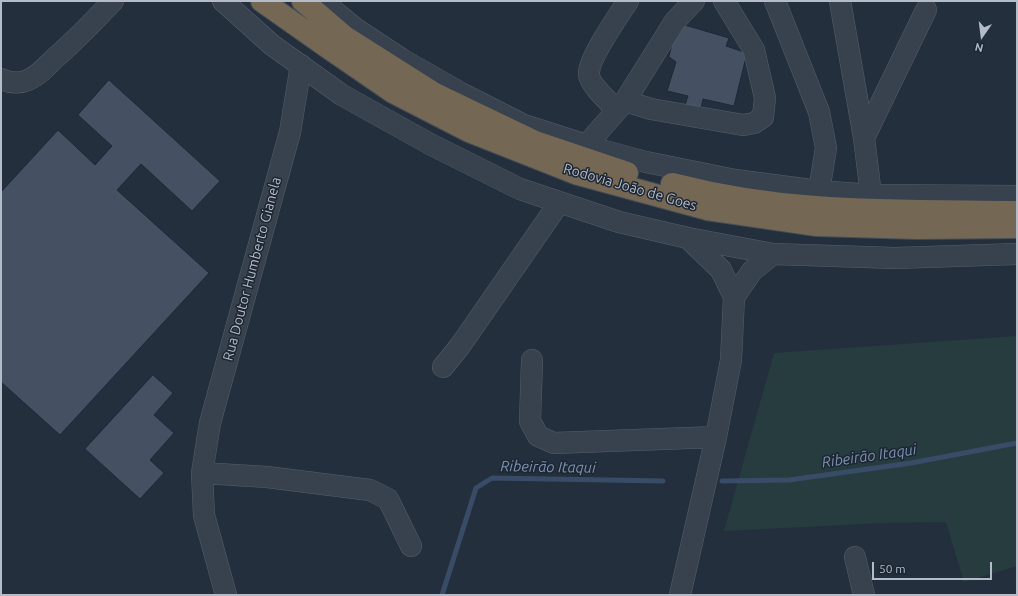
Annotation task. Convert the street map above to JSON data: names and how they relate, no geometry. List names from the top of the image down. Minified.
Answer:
{"streets":{"highway":["Rodovia João de Goes"],"street":["Rua Doutor Humberto Gianela"]},"water":["Ribeirão Itaqui"],"scale_bar":"50 m","north":"bottom"}
